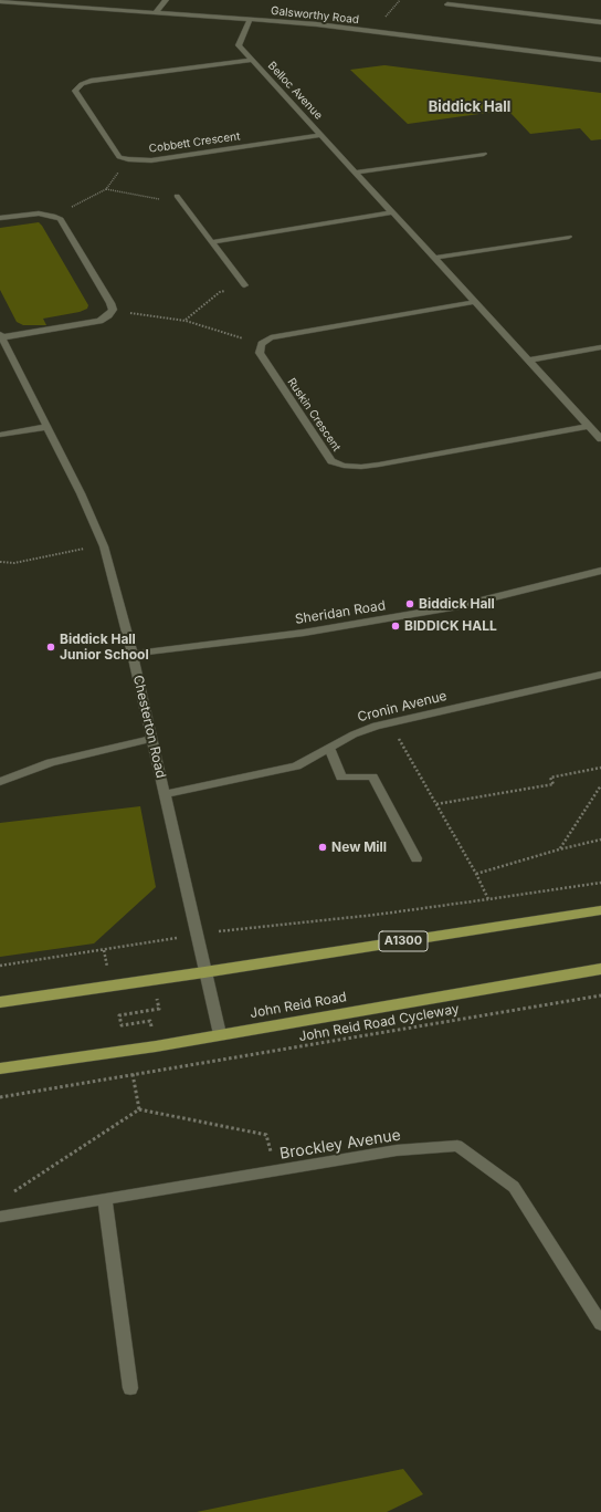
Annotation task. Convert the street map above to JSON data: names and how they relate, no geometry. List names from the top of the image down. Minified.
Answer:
{"streets":{"highway":["A1300","John Reid Road"],"street":["Galsworthy Road","Belloc Avenue","Cobbett Crescent","Ruskin Crescent","Sheridan Road","Cronin Avenue","Chesterton Road","Brockley Avenue"],"path":["John Reid Road Cycleway"]},"crossings":[["Galsworthy Road","Belloc Avenue"],["Belloc Avenue","Cobbett Crescent"],["Belloc Avenue","Ruskin Crescent"],["Sheridan Road","Chesterton Road"],["Cronin Avenue","Chesterton Road"],["Chesterton Road","A1300"],["Chesterton Road","John Reid Road"]],"districts":["Biddick Hall"],"places":["Biddick Hall","BIDDICK HALL","Biddick Hall Junior School","New Mill"]}
